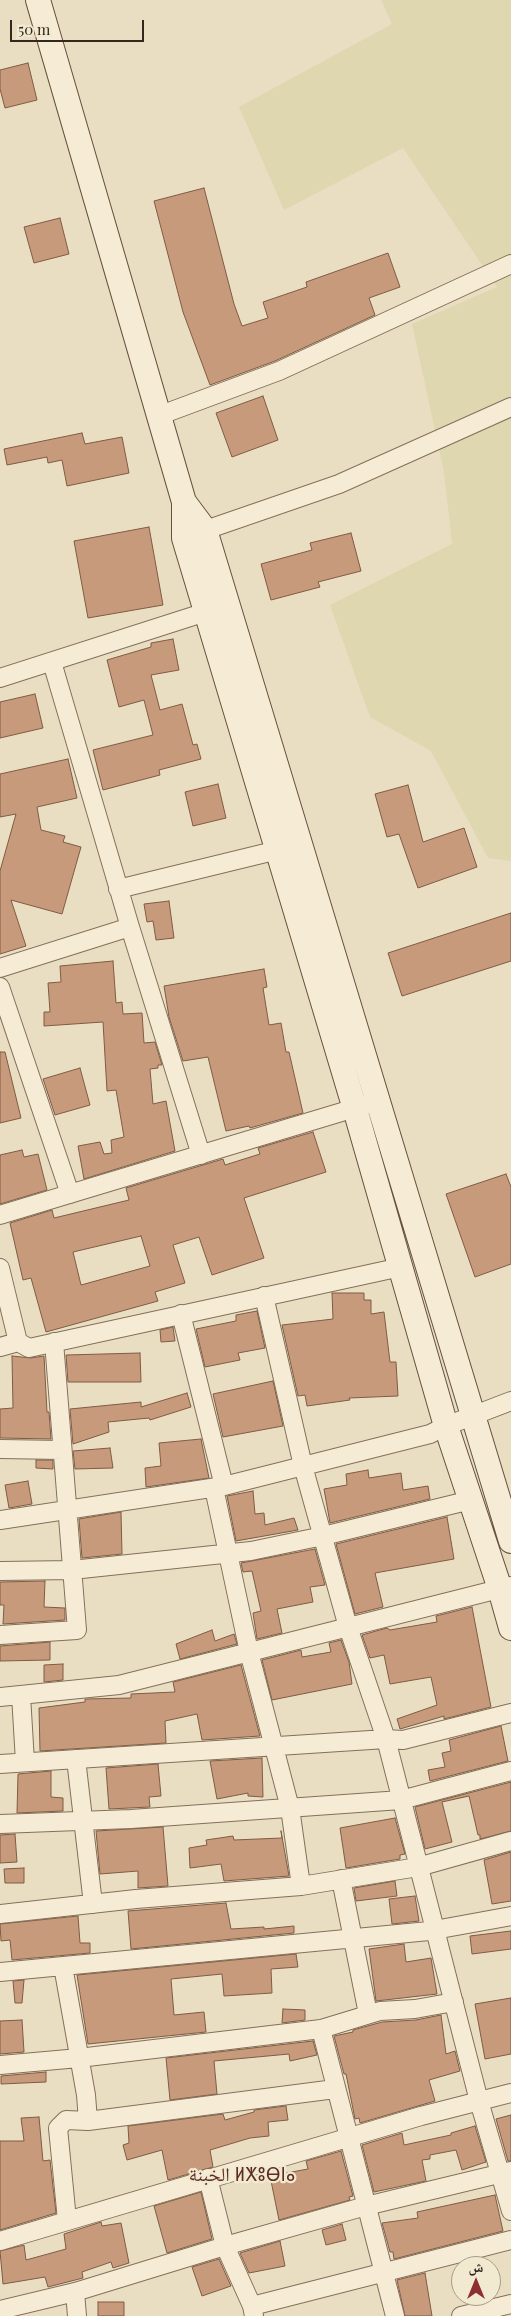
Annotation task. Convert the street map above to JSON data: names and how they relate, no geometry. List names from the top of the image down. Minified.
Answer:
{"districts":["الخبنة ⵍⵅⵓⴱⵏⴰ"],"scale_bar":"50 m","north":"top"}
